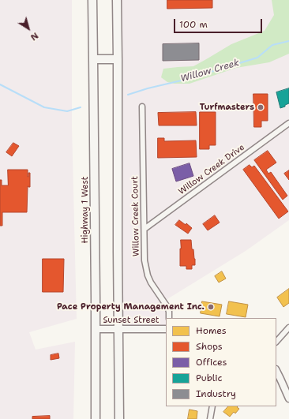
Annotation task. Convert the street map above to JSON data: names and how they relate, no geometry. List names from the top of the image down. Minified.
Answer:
{"streets":{"main road":["Highway 1 West"],"street":["Willow Creek Drive","Willow Creek Court","Sunset Street"]},"crossings":[["Willow Creek Drive","Willow Creek Court"],["Highway 1 West","Sunset Street"]],"water":["Willow Creek"],"places":["Turfmasters","Pace Property Management Inc."],"legend":["Homes","Shops","Offices","Public","Industry"],"scale_bar":"100 m","north":"bottom right"}
